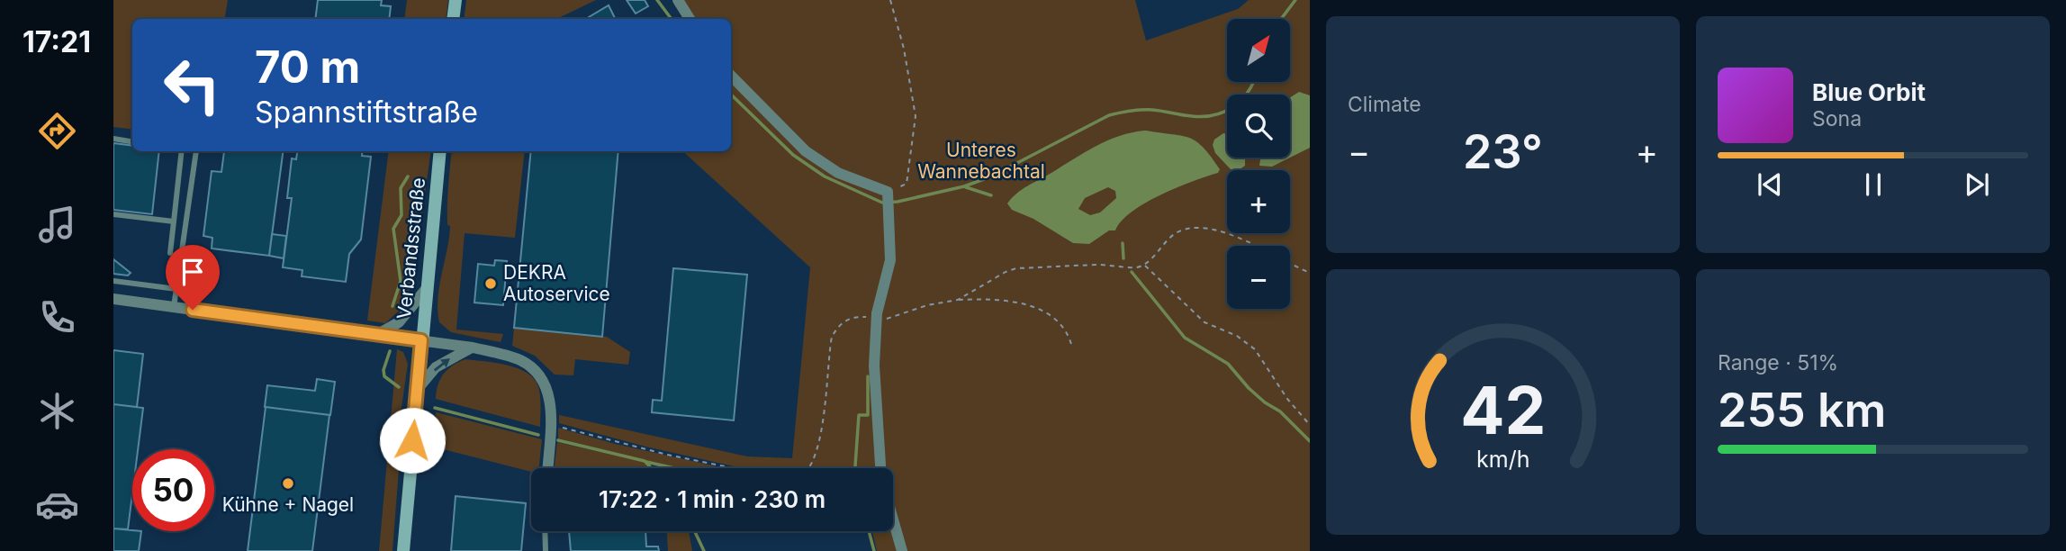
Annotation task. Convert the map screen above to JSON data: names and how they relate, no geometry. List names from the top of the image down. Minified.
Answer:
{"streets":{"main road":["Verbandsstraße"]},"parks":["Unteres Wannebachtal"],"places":["DEKRA Autoservice","Kühne + Nagel"],"north":"top right","page":{"tabs":"17:21","tile":["Climate",["Range · 51%","255 km"]],"map_buttons":["+","−"],"turn":["70 m","Spannstiftstraße"],"song":["Blue Orbit","Sona"],"heat":["−","23°","+"],"limit":"50","trip":"17:22 · 1 min · 230 m","gauge":["42","km/h"]}}
